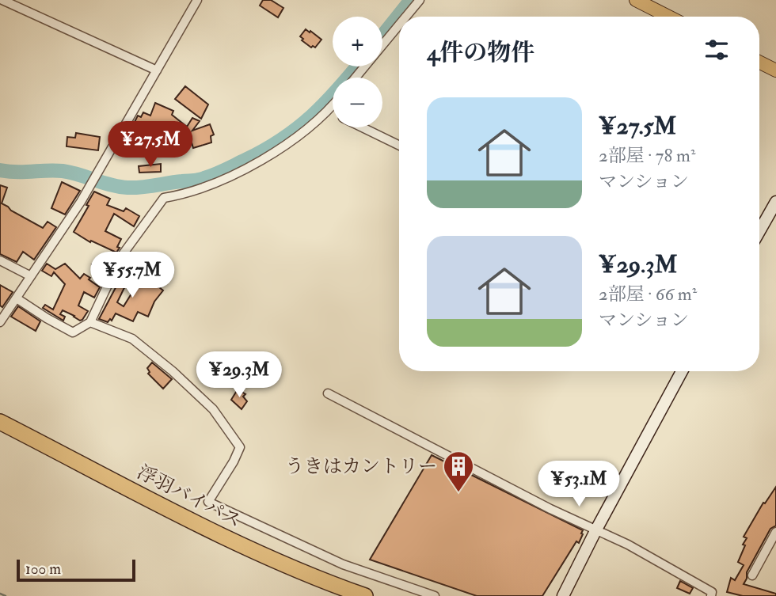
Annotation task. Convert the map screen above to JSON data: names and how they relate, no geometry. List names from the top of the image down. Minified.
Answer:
{"streets":{"highway":["浮羽バイパス"]},"places":{"building":["うきはカントリー"]},"scale_bar":"100 m","page":{"map_buttons":["+","−"],"heading":"4件の物件","list":[{"name":"¥27.5M","note":"2部屋 · 78 m² · マンション"},{"name":"¥29.3M","note":"2部屋 · 66 m² · マンション"}],"price":["¥27.5M","¥55.7M","¥29.3M","¥53.1M"],"scale":"100 m"}}
